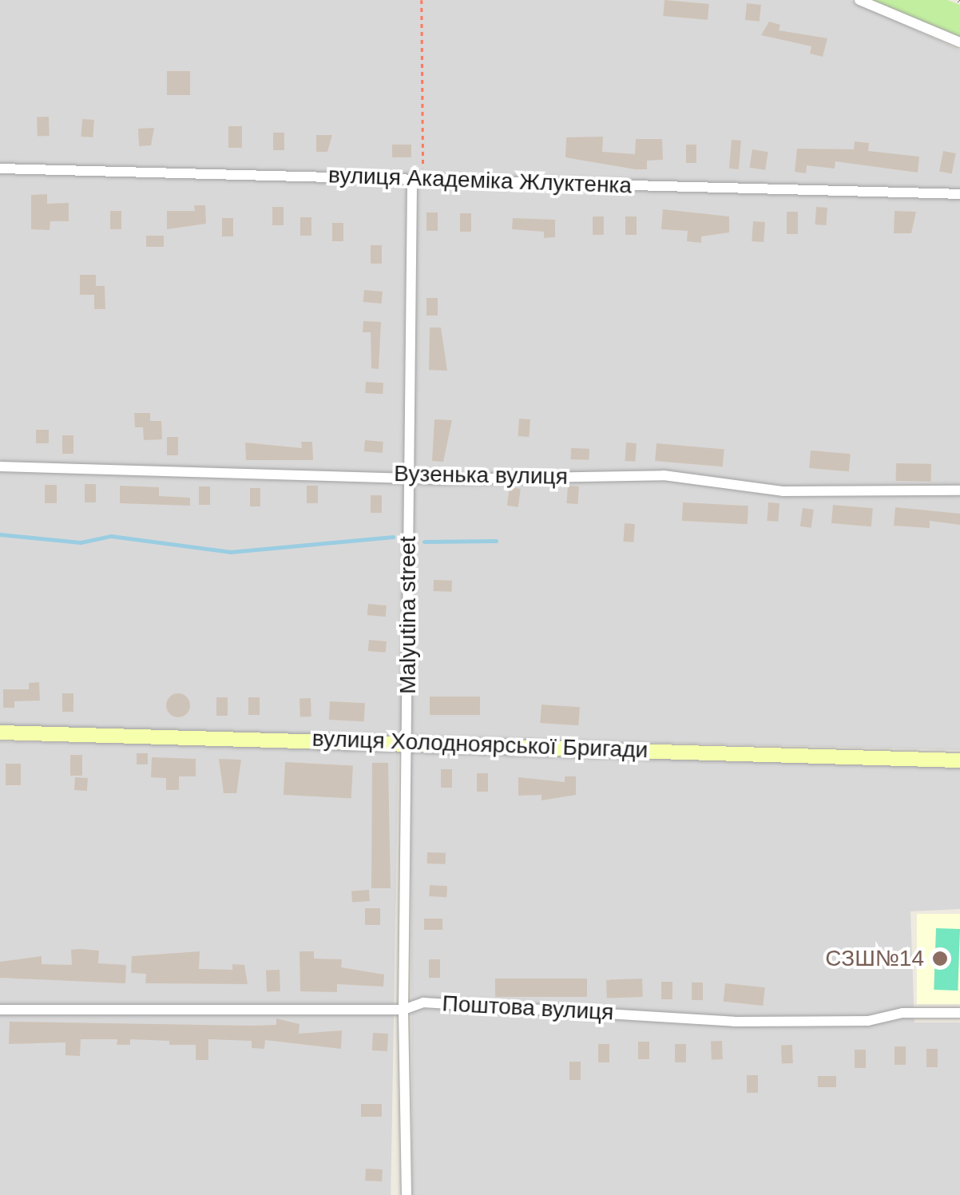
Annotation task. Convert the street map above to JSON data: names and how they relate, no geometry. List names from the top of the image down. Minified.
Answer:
{"streets":{"street":["вулиця Академіка Жлуктенка","Вузенька вулиця","Malyutina street","вулиця Холодноярської Бригади","Поштова вулиця"]},"crossings":[["вулиця Академіка Жлуктенка","Malyutina street"],["Вузенька вулиця","Malyutina street"],["Malyutina street","вулиця Холодноярської Бригади"],["Malyutina street","Поштова вулиця"]],"places":["СЗШ№14"]}
